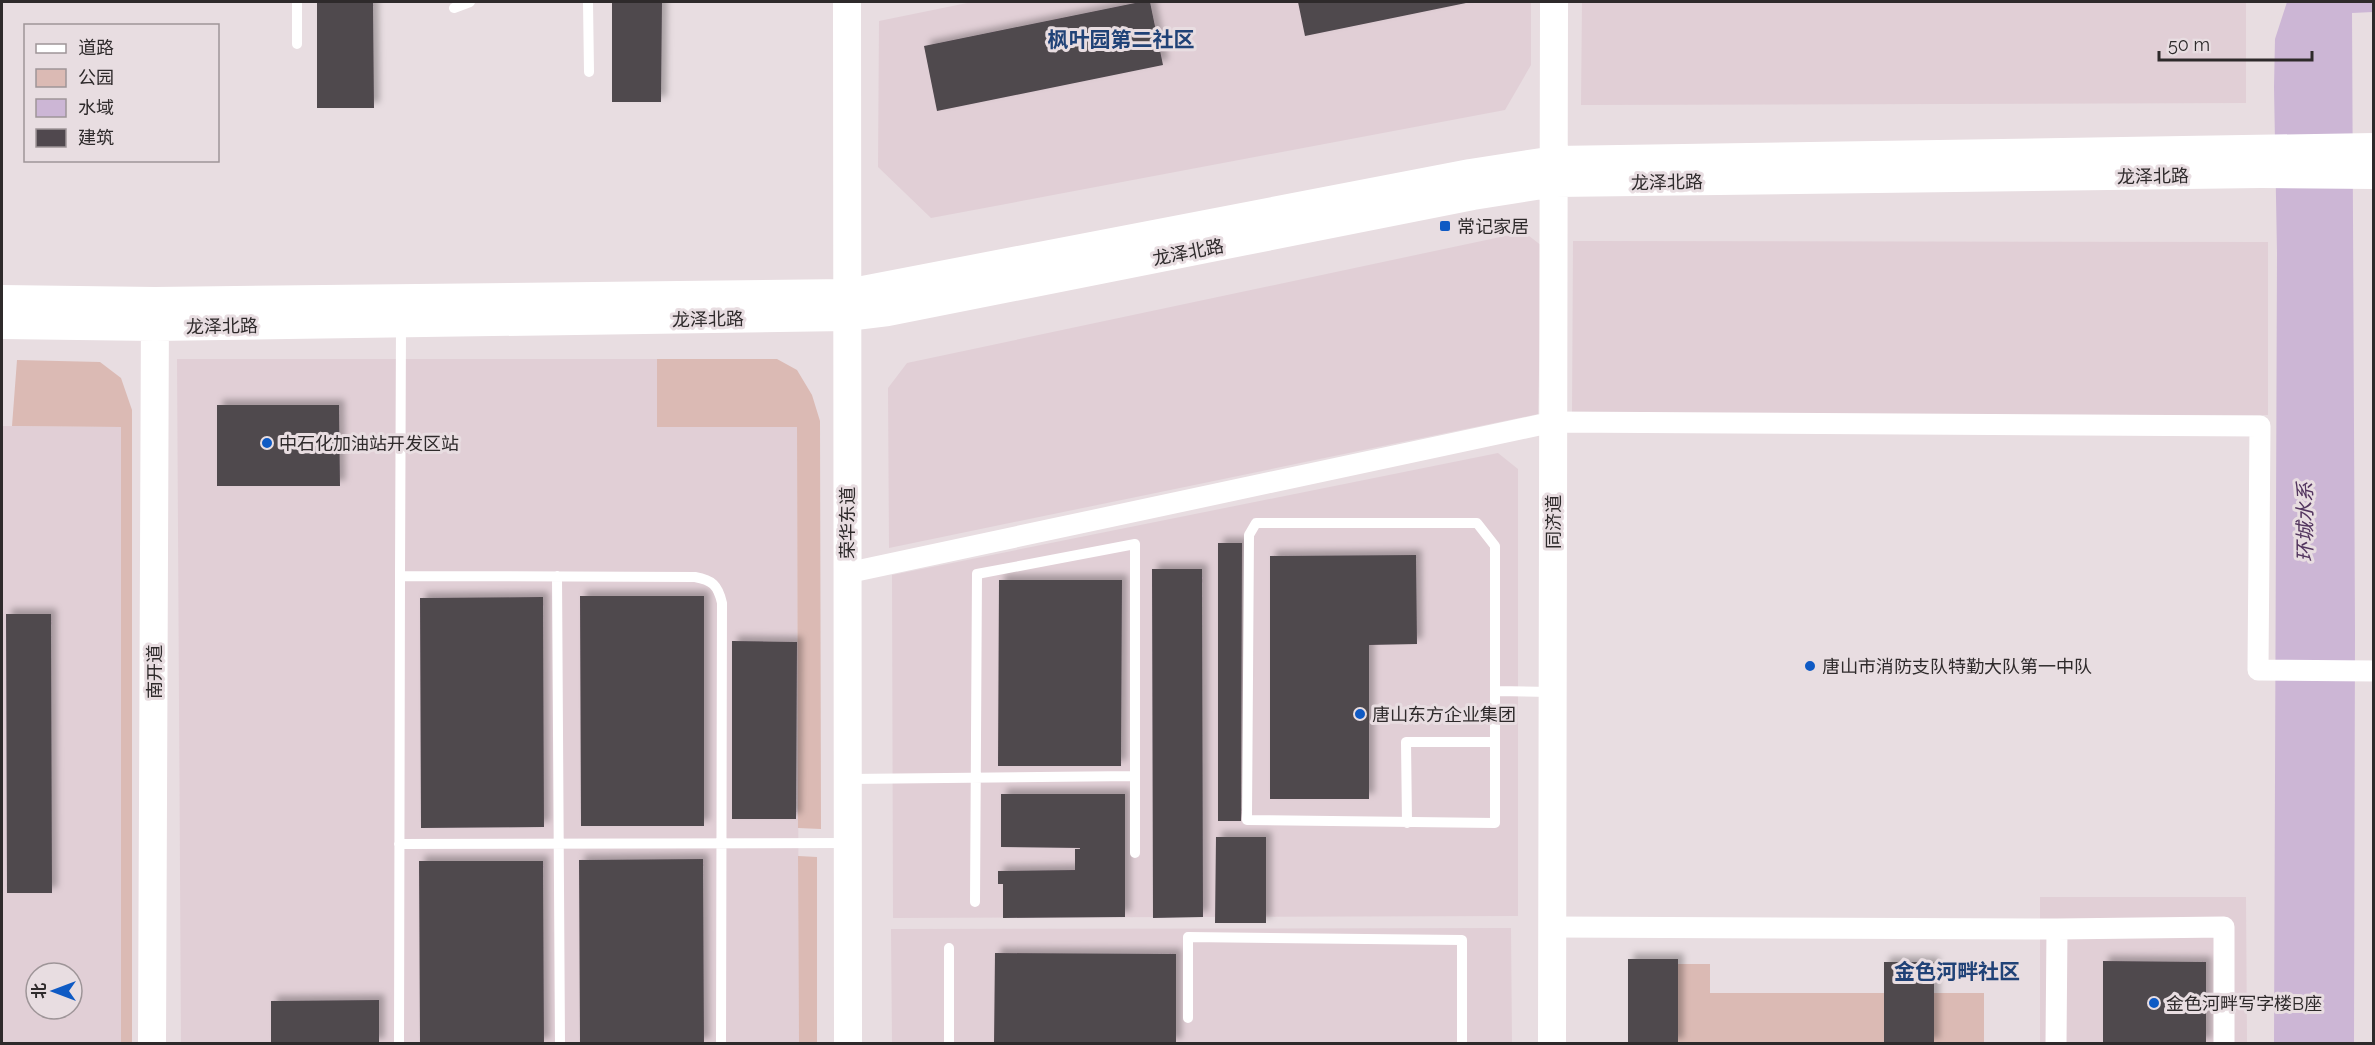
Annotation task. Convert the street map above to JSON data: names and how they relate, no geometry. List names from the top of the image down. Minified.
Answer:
{"streets":{"main road":["龙泽北路","同济道","荣华东道","南开道"]},"crossings":[["龙泽北路","同济道"],["龙泽北路","荣华东道"],["龙泽北路","南开道"]],"districts":["枫叶园第二社区","金色河畔社区"],"water":["环城水系"],"places":{"transit":["常记家居"],"other":["中石化加油站开发区站","唐山市消防支队特勤大队第一中队","唐山东方企业集团","金色河畔写字楼B座"]},"legend":["道路","公园","水域","建筑"],"scale_bar":"50 m","north":"left"}
